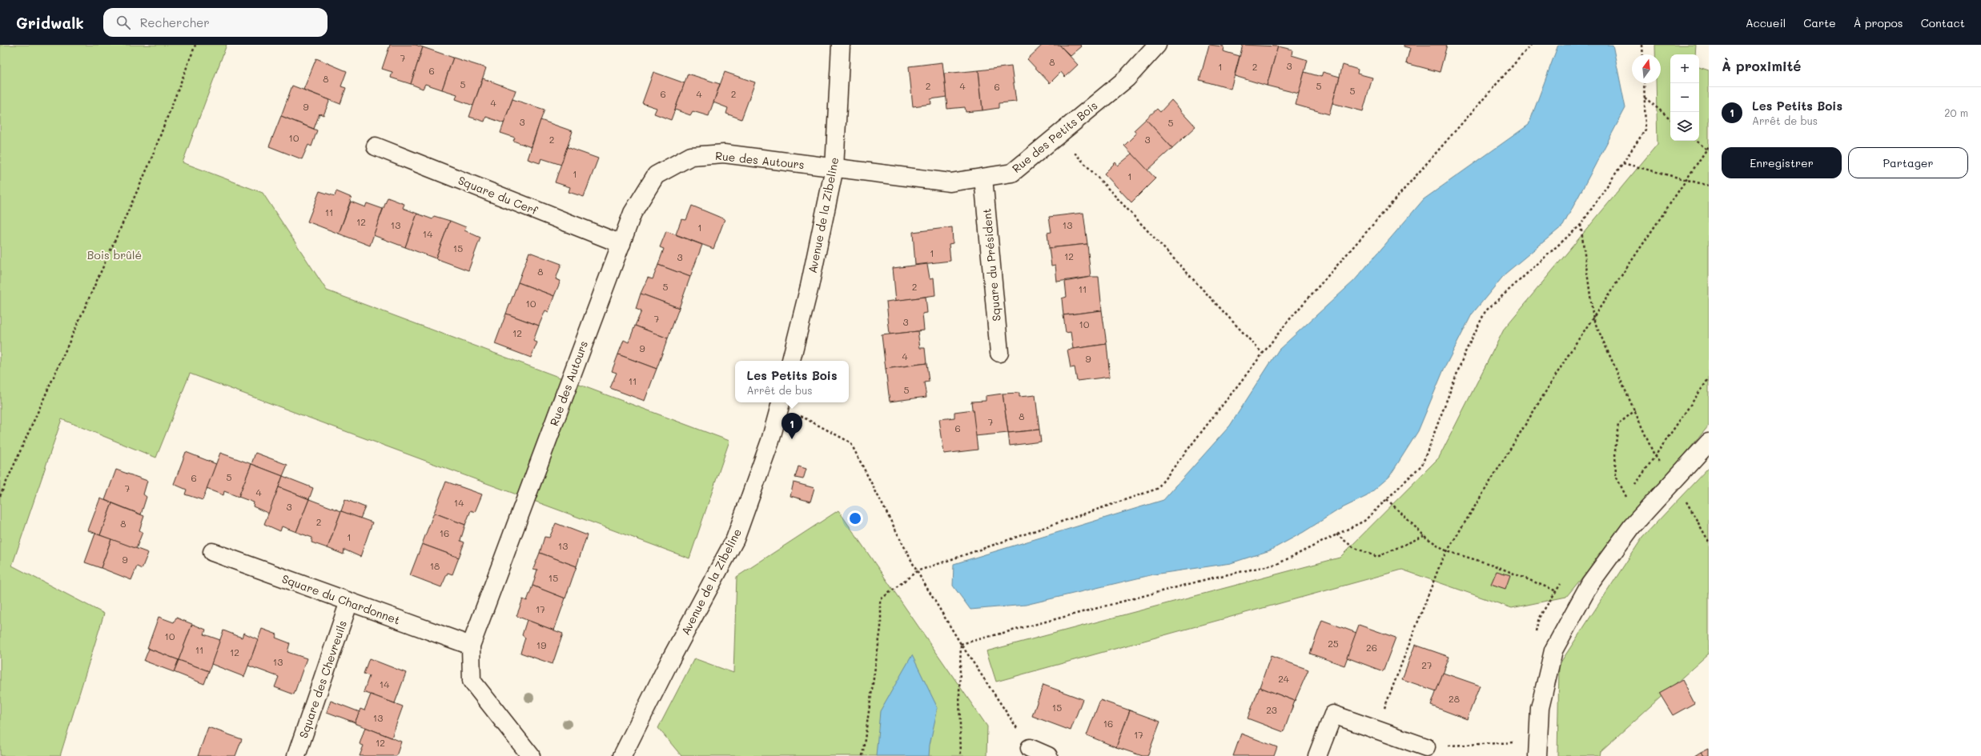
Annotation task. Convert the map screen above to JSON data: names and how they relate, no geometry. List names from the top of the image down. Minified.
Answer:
{"streets":{"street":["Rue des Petits Bois","Rue des Autours","Square du Cerf","Avenue de la Zibeline","Square du Président","Square du Chardonnet","Square des Chevreuils"]},"crossings":[["Rue des Petits Bois","Rue des Autours"],["Rue des Petits Bois","Avenue de la Zibeline"],["Rue des Petits Bois","Square du Président"],["Rue des Autours","Square du Cerf"],["Rue des Autours","Avenue de la Zibeline"],["Rue des Autours","Square du Chardonnet"],["Square du Chardonnet","Square des Chevreuils"]],"parks":["Bois brûlé"],"house_numbers":["7","8","3","1","2","6","8","5","2","4","5","6","5","6","4","2","4","9","3","5","10","2","3","1","1","11","12","13","13","1","14","15","1","12","3","8","5","2","11","10","7","3","10","12","9","4","9","11","5","8","7","6","5","6","7","4","14","3","2","8","16","1","13","9","18","15","17","10","25","19","26","11","12","13","27","24","14","28","15","23","13","16","17","12"],"north":"top","page":{"header":"Gridwalk","search":"Rechercher","nav":["Accueil","Carte","À propos","Contact"],"heading":"À proximité","map_buttons":["+","−"],"list":[{"mark":"1","name":"Les Petits Bois","note":"Arrêt de bus","value":"20 m"}],"buttons":["Enregistrer","Partager"],"popup":["Les Petits Bois","Arrêt de bus"],"pins":"1"}}
